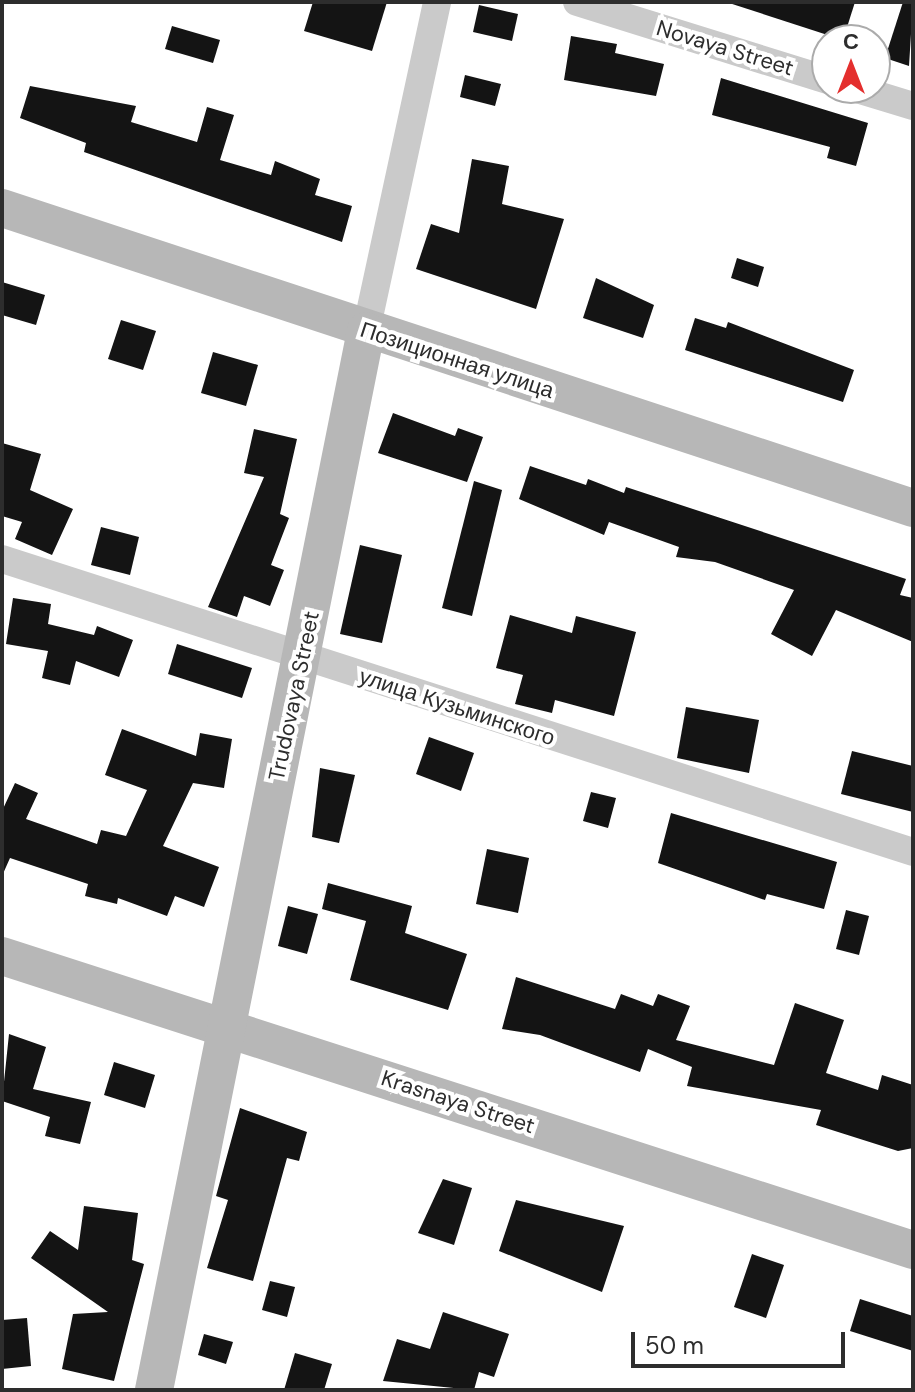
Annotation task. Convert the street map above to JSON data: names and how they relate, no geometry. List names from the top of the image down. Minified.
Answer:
{"streets":{"street":["Novaya Street","Позиционная улица","Trudovaya Street","улица Кузьминского","Krasnaya Street"]},"crossings":[["Позиционная улица","Trudovaya Street"],["Trudovaya Street","улица Кузьминского"],["Trudovaya Street","Krasnaya Street"]],"scale_bar":"50 m","north":"top"}
